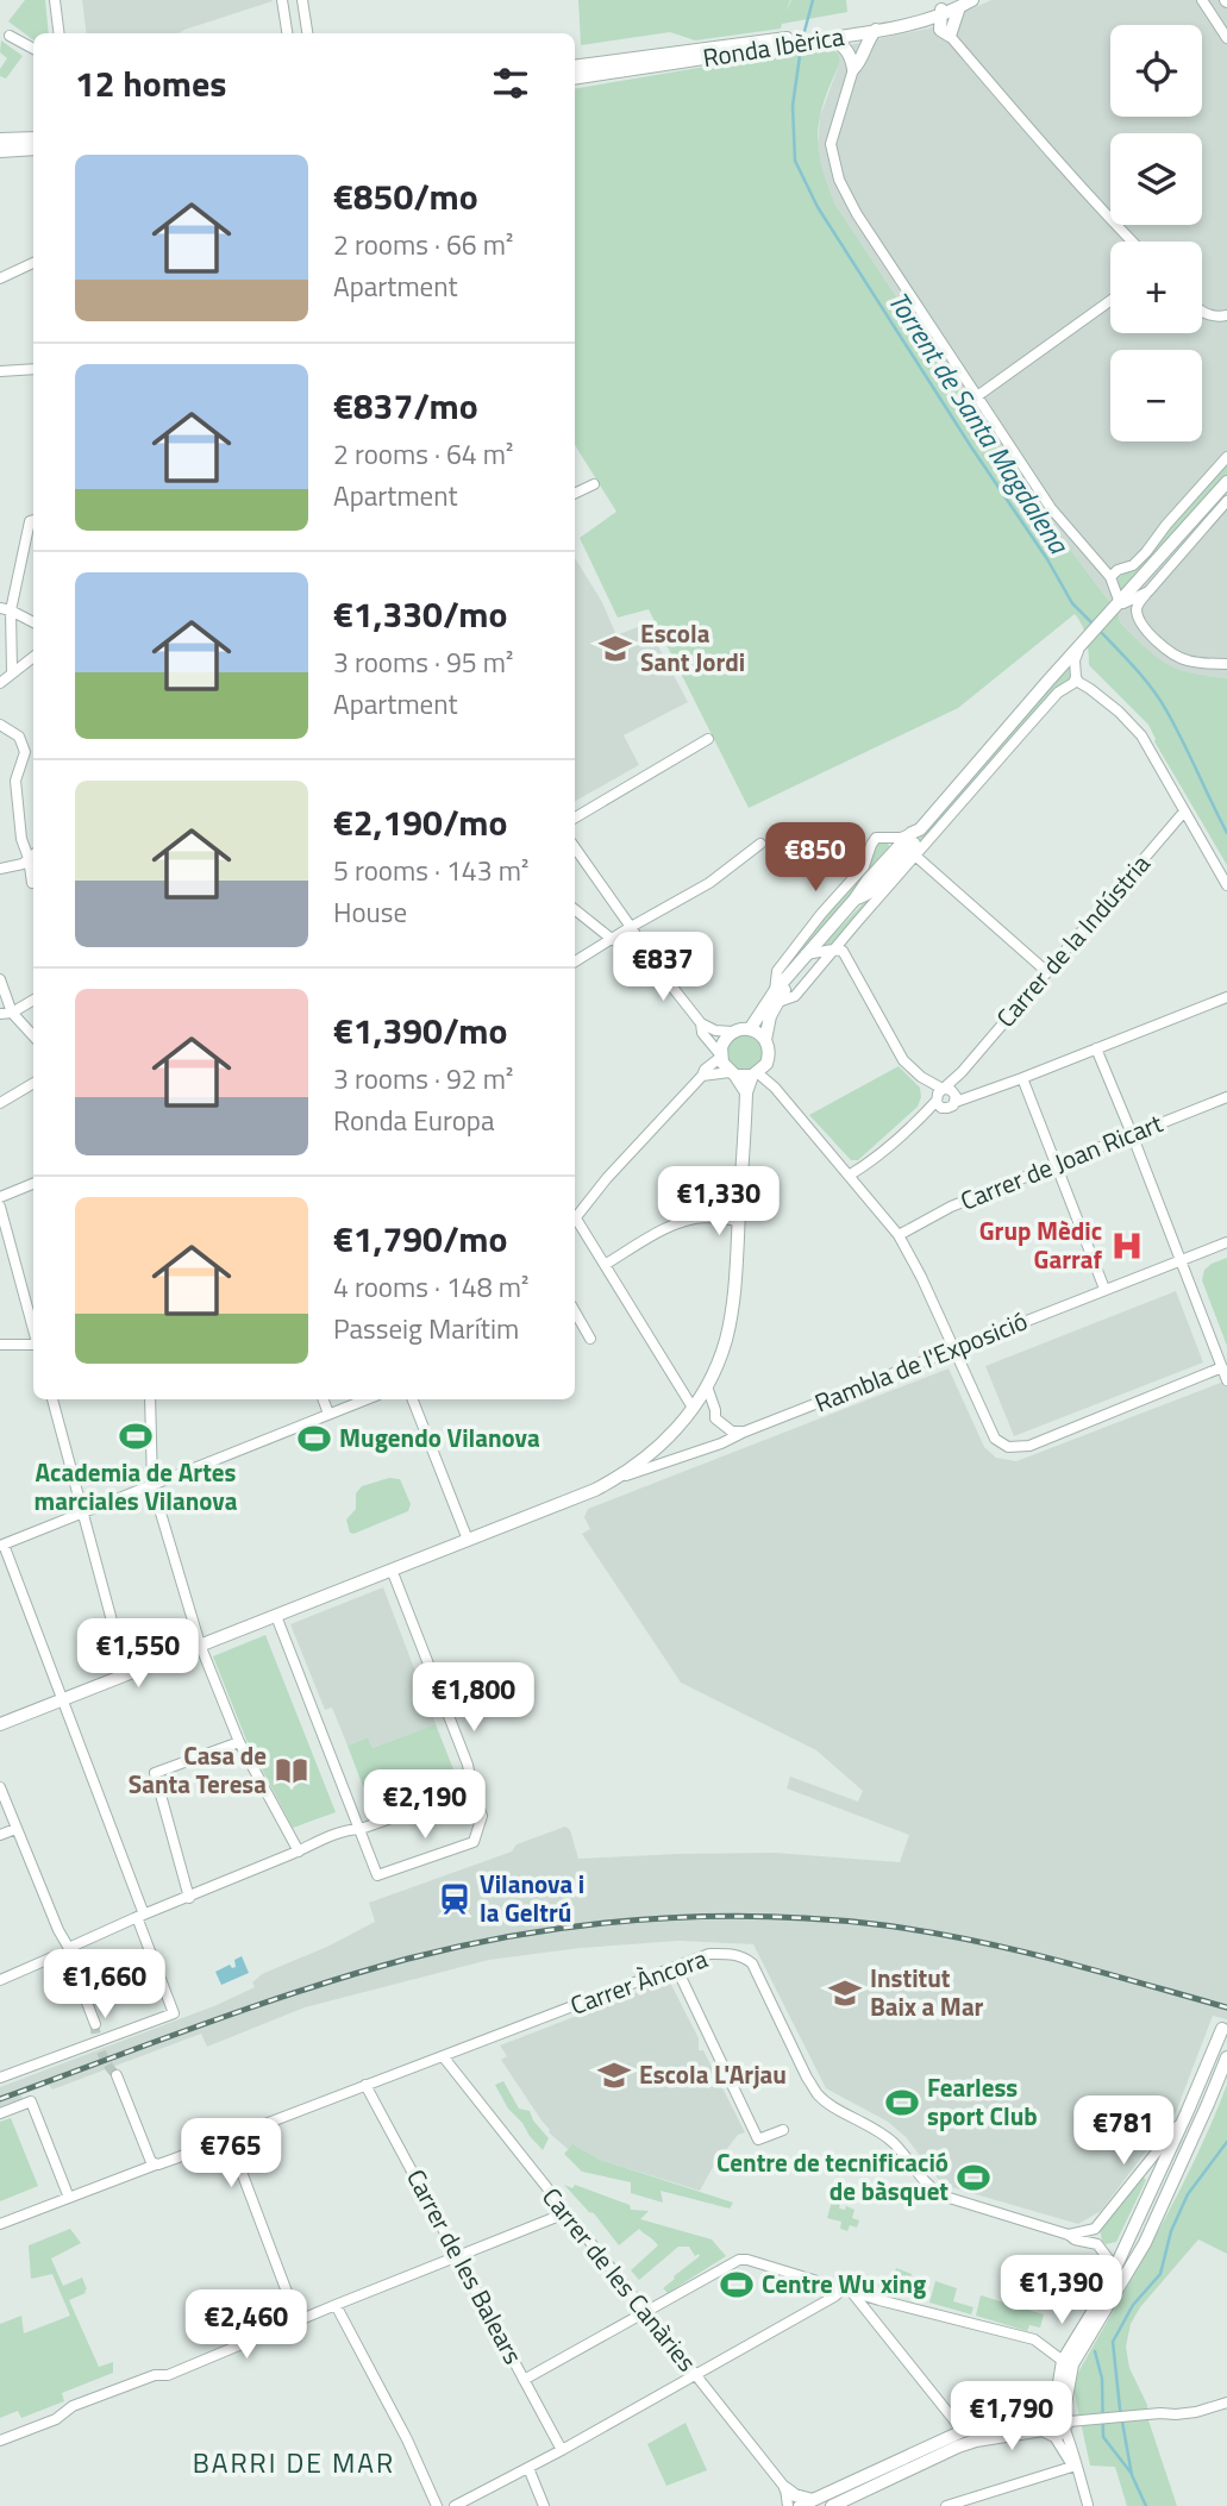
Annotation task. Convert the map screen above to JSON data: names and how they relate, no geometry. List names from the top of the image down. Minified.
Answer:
{"streets":{"street":["Ronda Ibèrica","Carrer de la Indústria","Carrer de Joan Ricart","Rambla de l'Exposició","Carrer Àncora","Carrer de les Balears","Carrer de les Canàries"]},"crossings":[["Carrer Àncora","Carrer de les Balears"],["Carrer Àncora","Carrer de les Canàries"]],"districts":["BARRI DE MAR"],"water":["Torrent de Santa Magdalena"],"places":{"school or university":["Escola Sant Jordi","Institut Baix a Mar","Escola L'Arjau"],"hospital":["Grup Mèdic Garraf"],"sports":["Academia de Artes marciales Vilanova","Mugendo Vilanova","Fearless sport Club","Centre de tecnificació de bàsquet","Centre Wu xing"],"library":["Casa de Santa Teresa"],"station":["Vilanova i la Geltrú"]},"page":{"map_buttons":["+","−"],"heading":"12 homes","list":[{"name":"€850/mo","note":"2 rooms · 66 m² · Apartment"},{"name":"€837/mo","note":"2 rooms · 64 m² · Apartment"},{"name":"€1,330/mo","note":"3 rooms · 95 m² · Apartment"},{"name":"€2,190/mo","note":"5 rooms · 143 m² · House"},{"name":"€1,390/mo","note":"3 rooms · 92 m² · Ronda Europa"},{"name":"€1,790/mo","note":"4 rooms · 148 m² · Passeig Marítim"}],"price":["€850","€837","€1,330","€1,550","€1,800","€2,190","€1,660","€781","€765","€1,390","€2,460","€1,790"]}}
